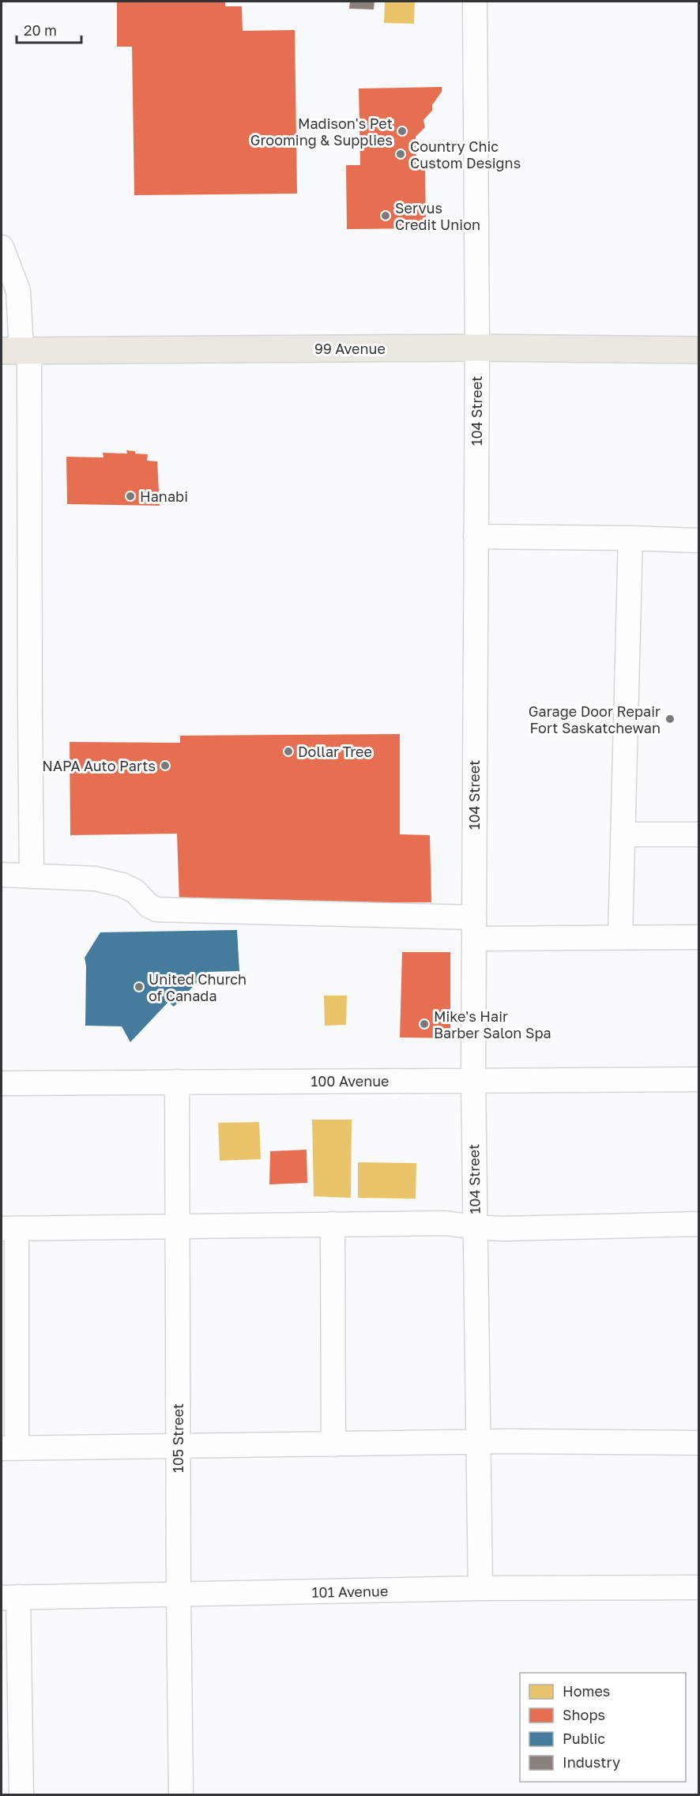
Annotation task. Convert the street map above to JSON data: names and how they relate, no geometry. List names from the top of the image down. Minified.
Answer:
{"streets":{"main road":["99 Avenue"],"street":["104 Street","100 Avenue","105 Street","101 Avenue"]},"crossings":[["99 Avenue","104 Street"],["104 Street","100 Avenue"],["104 Street","101 Avenue"],["100 Avenue","105 Street"],["105 Street","101 Avenue"]],"places":["Madison's Pet Grooming & Supplies","Country Chic Custom Designs","Servus Credit Union","Hanabi","Garage Door Repair Fort Saskatchewan","Dollar Tree","NAPA Auto Parts","United Church of Canada","Mike's Hair Barber Salon Spa"],"legend":["Homes","Shops","Public","Industry"],"scale_bar":"20 m"}
